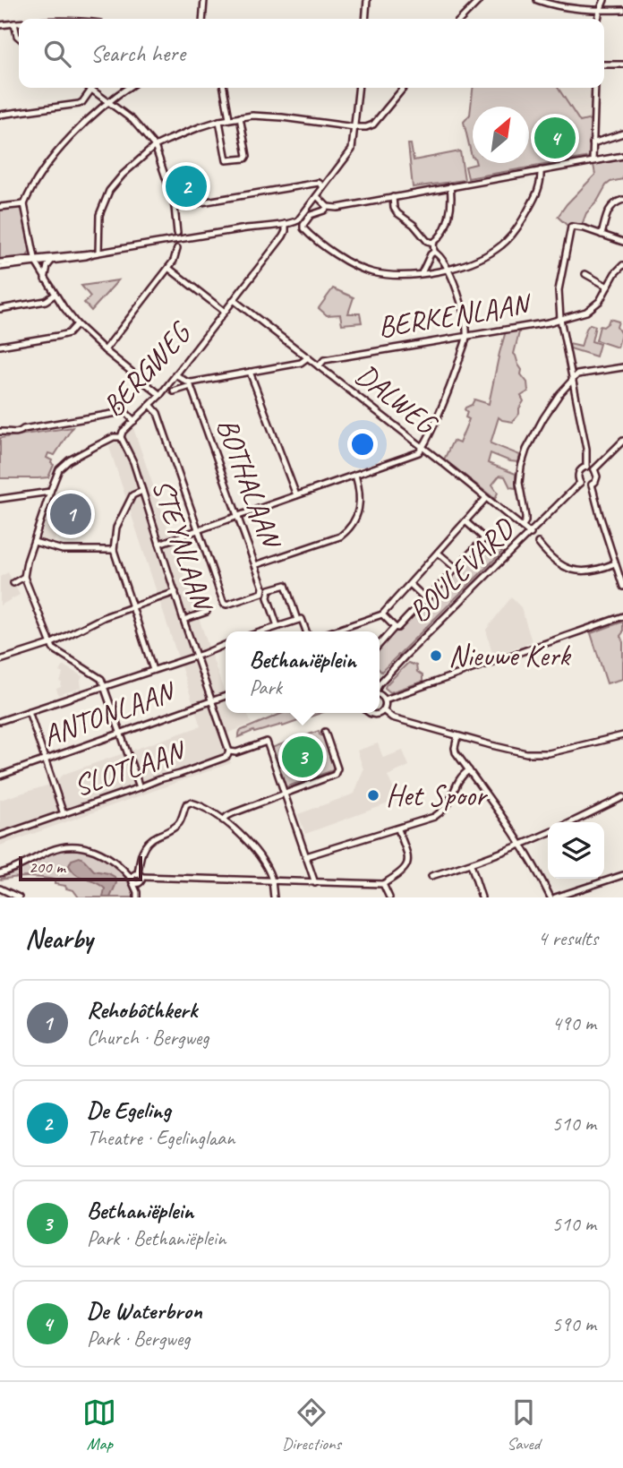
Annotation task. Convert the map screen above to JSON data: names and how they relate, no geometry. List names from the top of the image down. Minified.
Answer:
{"streets":{"street":["BERKENLAAN","BERGWEG","DALWEG","BOTHALAAN","STEYNLAAN","BOULEVARD","ANTONLAAN","SLOTLAAN"]},"crossings":[["BERKENLAAN","DALWEG"],["BERGWEG","DALWEG"],["BERGWEG","STEYNLAAN"],["DALWEG","BOULEVARD"],["STEYNLAAN","ANTONLAAN"],["STEYNLAAN","SLOTLAAN"]],"places":["Nieuwe Kerk","Het Spoor"],"scale_bar":"200 m","north":"top right","page":{"search":"Search here","pins":["4","2","1","3"],"popup":["Bethaniëplein","Park"],"scale":"200 m","heading":["Nearby","4 results"],"list":[{"mark":"1","name":"Rehobôthkerk","note":"Church · Bergweg","value":"490 m"},{"mark":"2","name":"De Egeling","note":"Theatre · Egelinglaan","value":"510 m"},{"mark":"3","name":"Bethaniëplein","note":"Park · Bethaniëplein","value":"510 m"},{"mark":"4","name":"De Waterbron","note":"Park · Bergweg","value":"590 m"}],"nav":["Map","Directions","Saved"]}}
